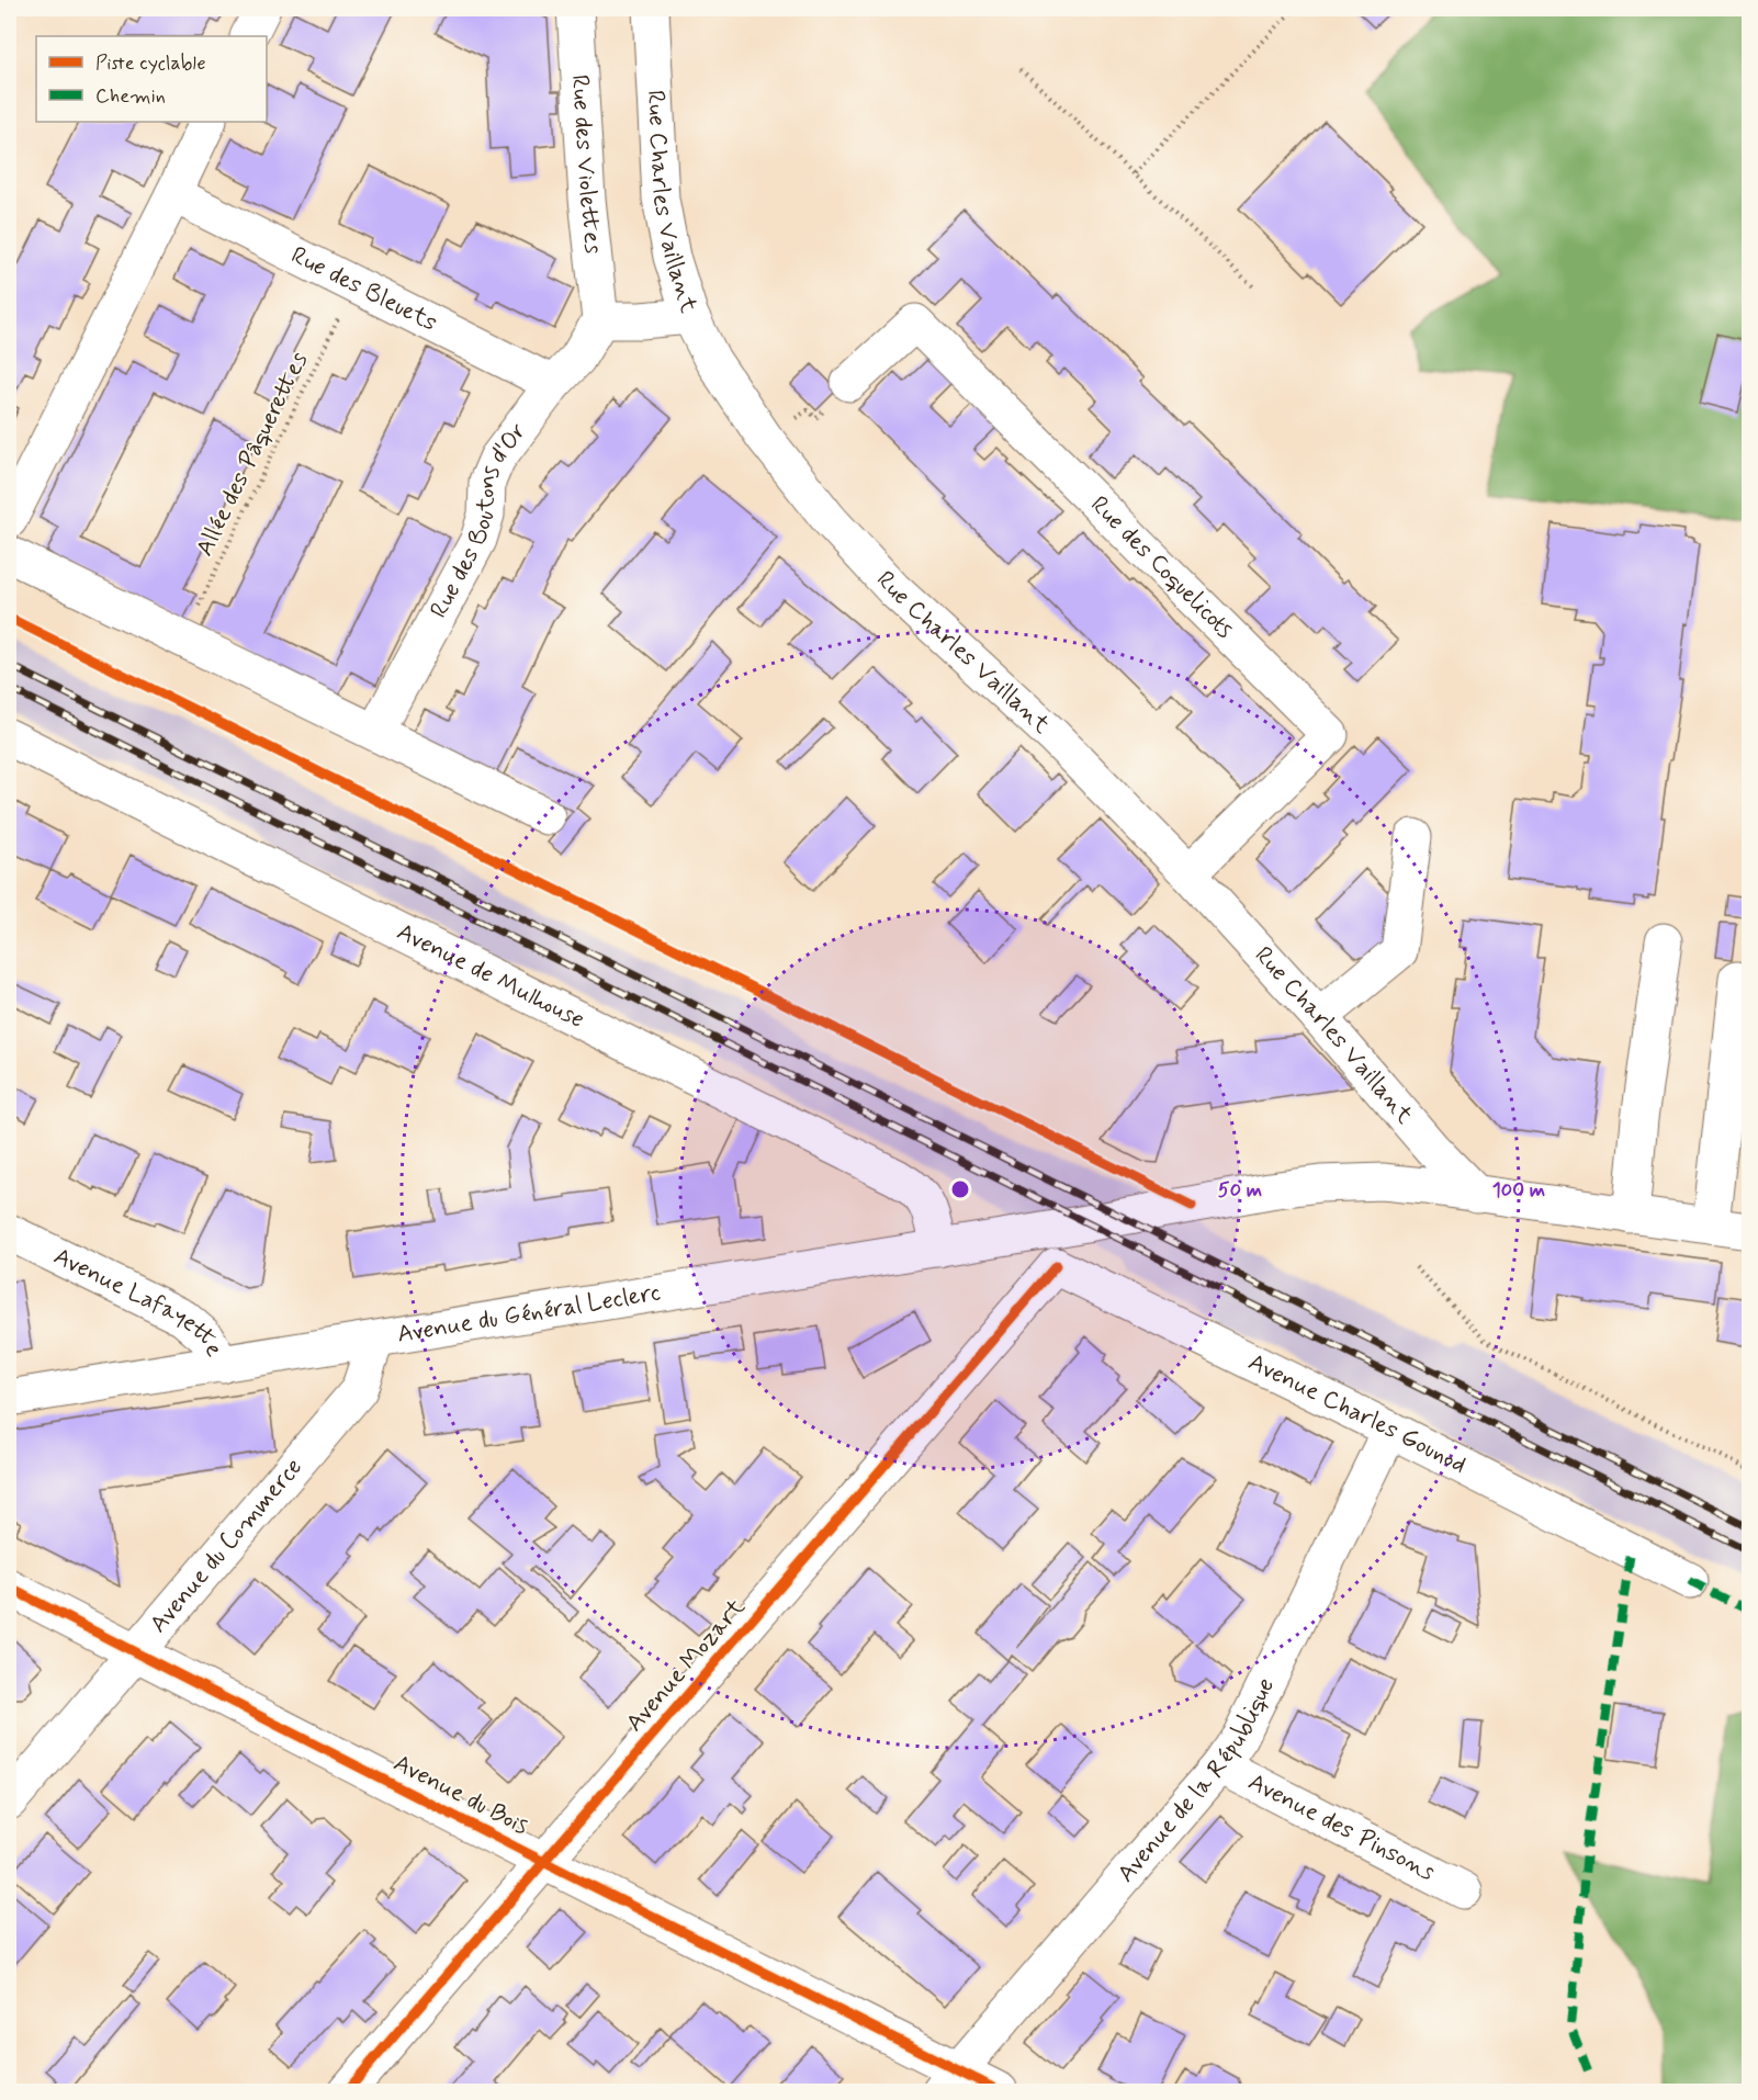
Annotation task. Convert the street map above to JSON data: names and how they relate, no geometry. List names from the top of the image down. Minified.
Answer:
{"streets":{"street":["Rue des Violettes","Rue Charles Vaillant","Rue des Bleuets","Rue des Boutons d'Or","Rue des Coquelicots","Avenue de Mulhouse","Avenue Lafayette","Avenue du Général Leclerc","Avenue Charles Gounod","Avenue du Commerce","Avenue Mozart","Avenue de la République","Avenue du Bois","Avenue des Pinsons"],"path":["Allée des Pâquerettes"]},"crossings":[["Rue des Violettes","Rue des Boutons d'Or"],["Rue Charles Vaillant","Rue des Coquelicots"],["Rue Charles Vaillant","Avenue du Général Leclerc"],["Rue des Bleuets","Allée des Pâquerettes"],["Rue des Bleuets","Rue des Boutons d'Or"],["Avenue de Mulhouse","Avenue du Général Leclerc"],["Avenue Lafayette","Avenue du Général Leclerc"],["Avenue du Général Leclerc","Avenue du Commerce"],["Avenue Charles Gounod","Avenue Mozart"],["Avenue Charles Gounod","Avenue de la République"],["Avenue du Commerce","Avenue du Bois"],["Avenue Mozart","Avenue du Bois"],["Avenue de la République","Avenue du Bois"],["Avenue de la République","Avenue des Pinsons"]],"legend":["Piste cyclable","Chemin"],"rings":["50 m","100 m"]}
